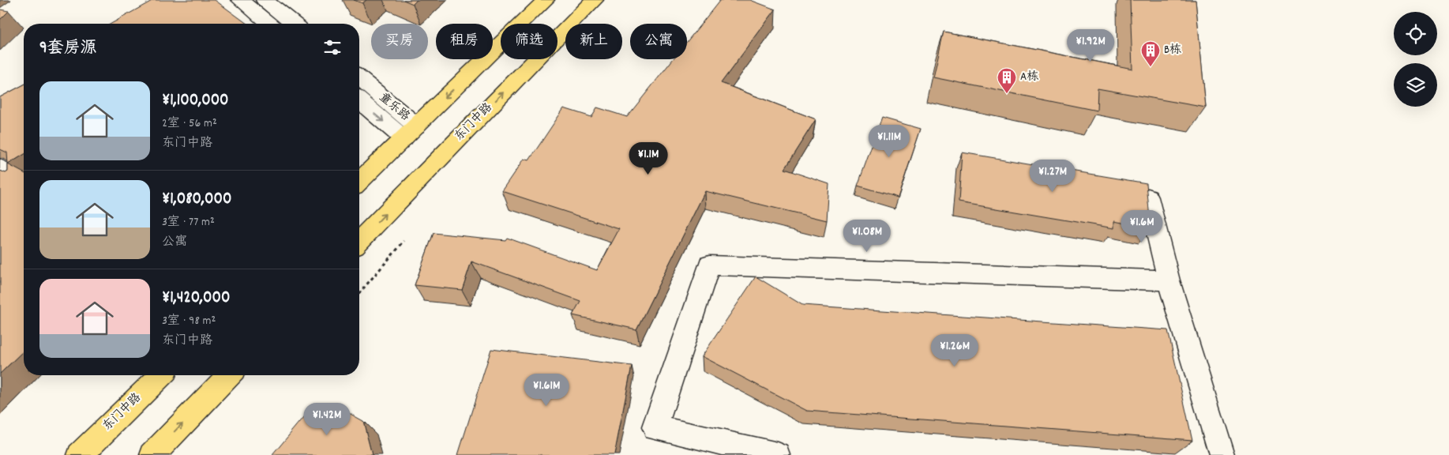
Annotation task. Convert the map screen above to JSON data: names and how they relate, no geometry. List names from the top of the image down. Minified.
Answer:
{"streets":{"highway":["东门中路"],"street":["童乐路"]},"places":{"building":["B栋","A栋"]},"page":{"chip":["买房","租房","筛选","新上","公寓"],"heading":"9套房源","price":["¥1.92M","¥1.11M","¥1.1M","¥1.27M","¥1.6M","¥1.08M","¥1.26M","¥1.61M","¥1.42M"],"list":[{"name":"¥1,100,000","note":"2室 · 56 m² · 东门中路"},{"name":"¥1,080,000","note":"3室 · 77 m² · 公寓"},{"name":"¥1,420,000","note":"3室 · 98 m² · 东门中路"}]}}
